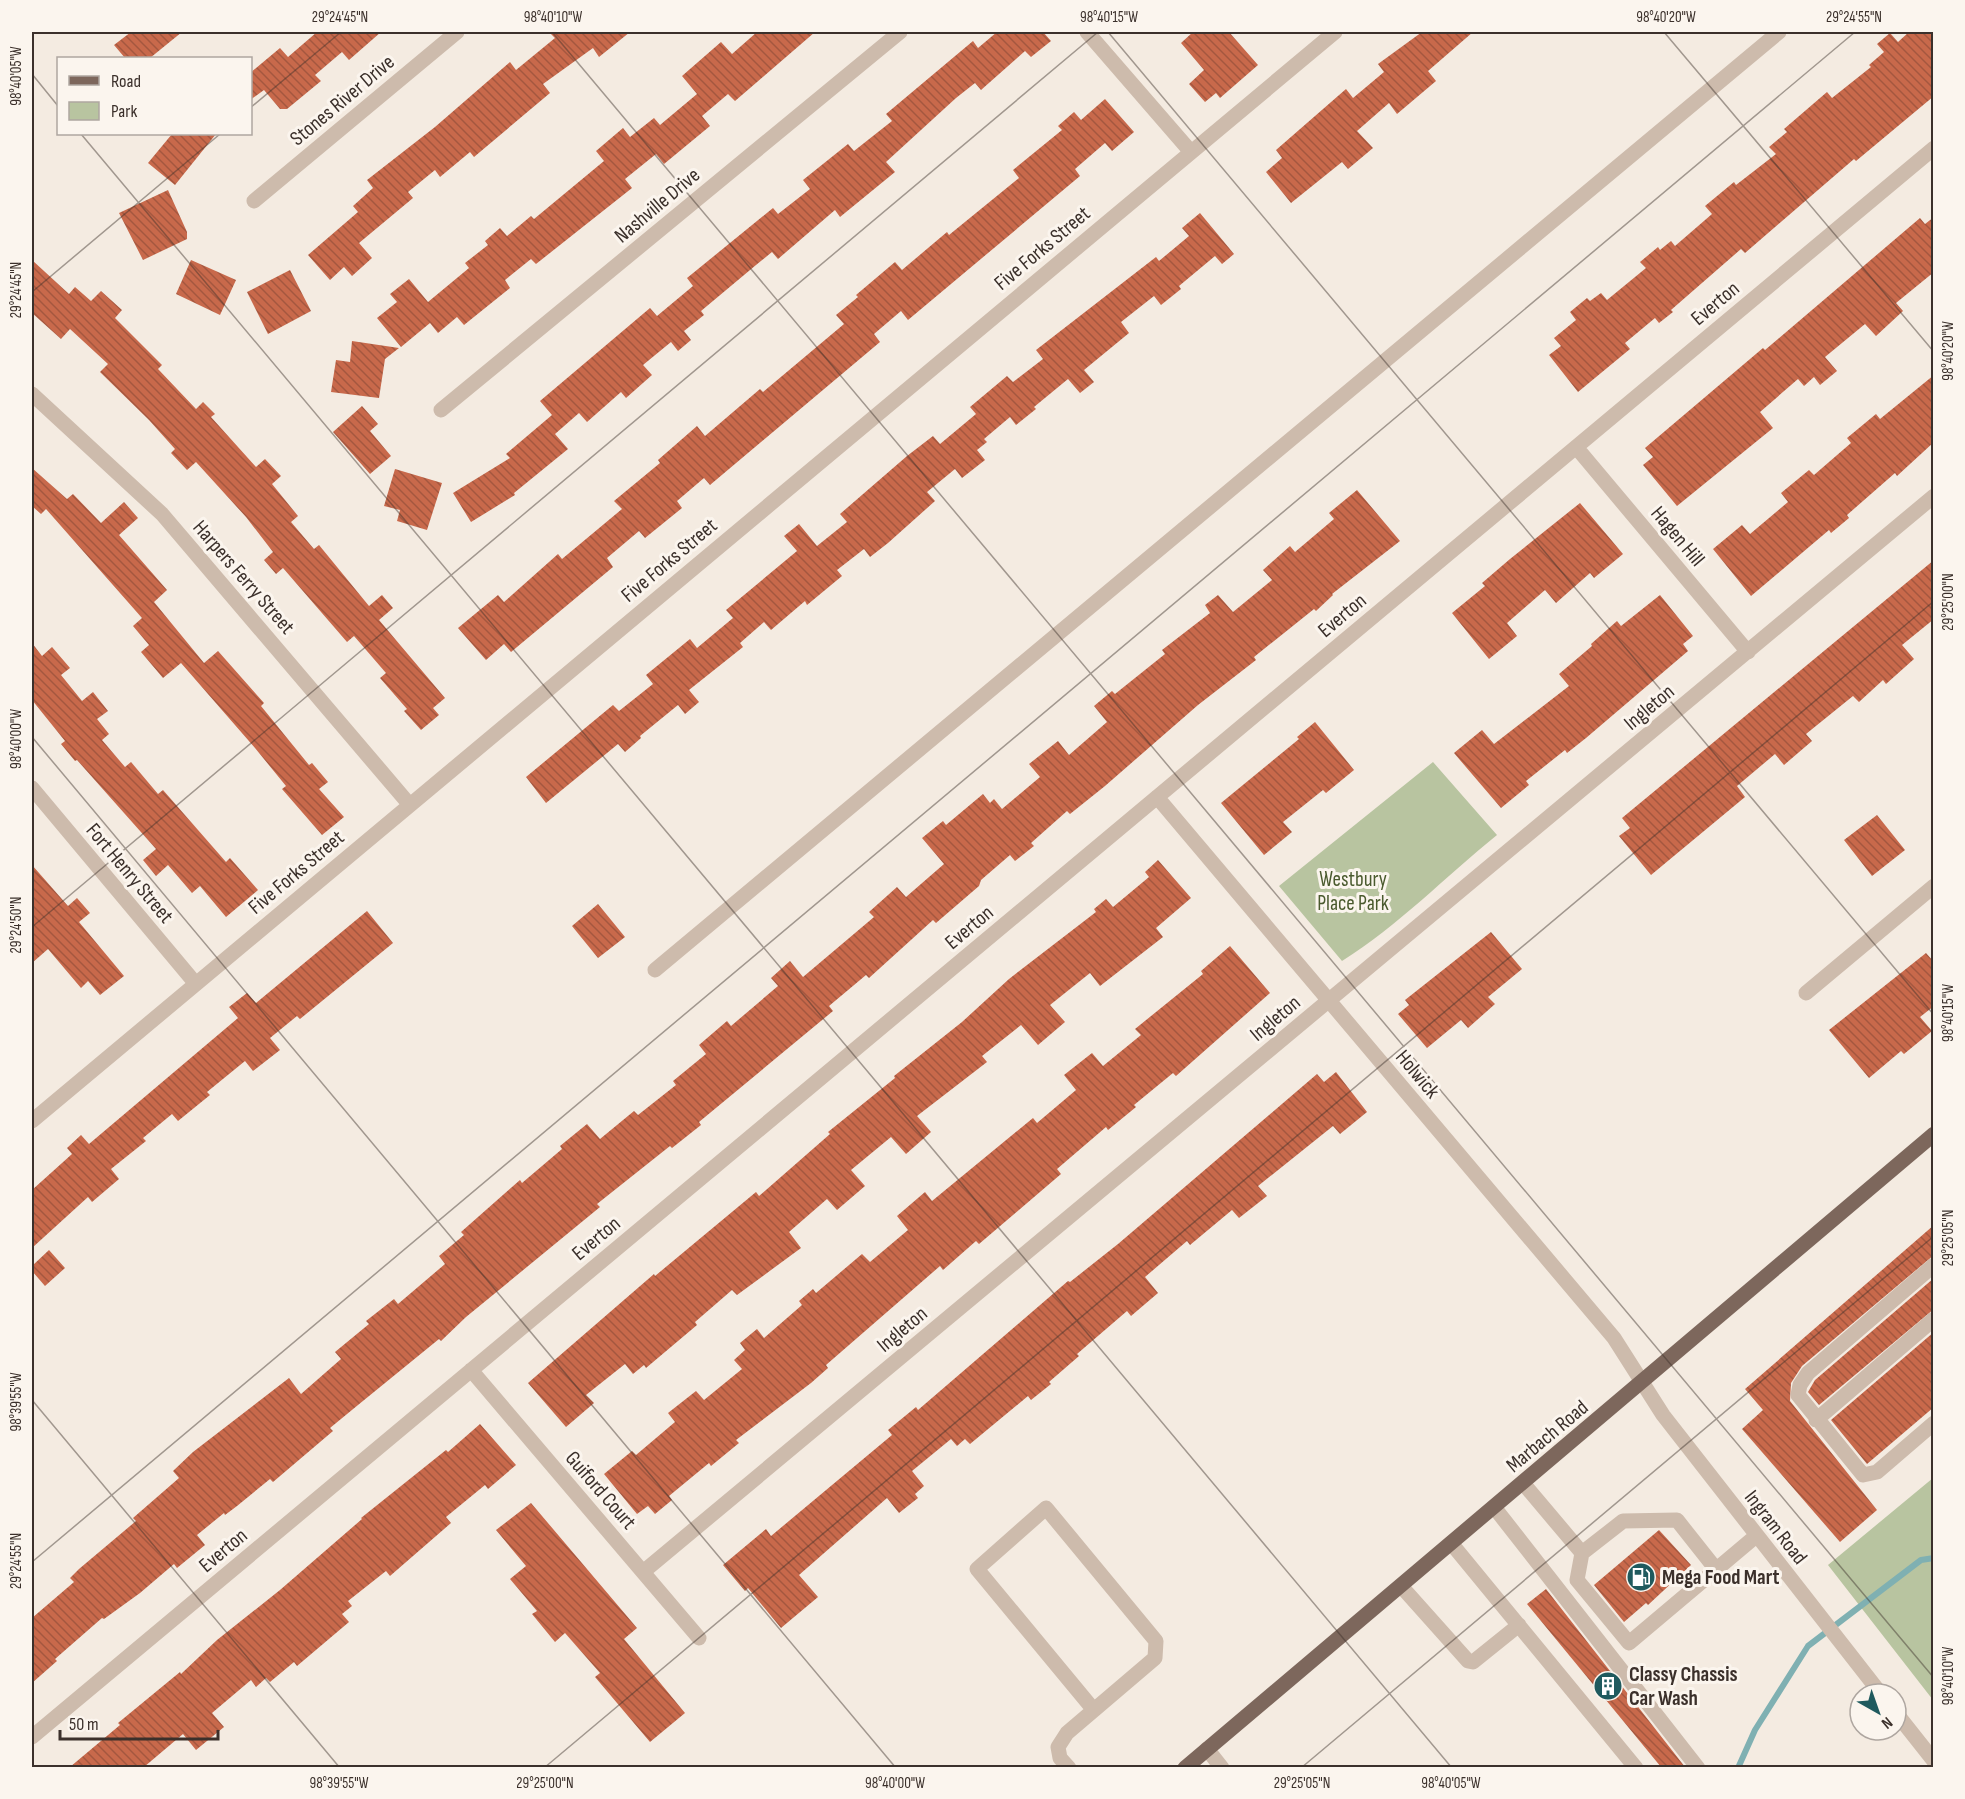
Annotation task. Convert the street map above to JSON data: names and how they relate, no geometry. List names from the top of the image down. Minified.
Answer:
{"streets":{"main road":["Marbach Road"],"street":["Stones River Drive","Nashville Drive","Five Forks Street","Everton","Hagen Hill","Harpers Ferry Street","Ingleton","Fort Henry Street","Holwick","Guiford Court","Ingram Road"]},"crossings":[["Five Forks Street","Harpers Ferry Street"],["Five Forks Street","Fort Henry Street"],["Everton","Hagen Hill"],["Everton","Holwick"],["Everton","Guiford Court"],["Hagen Hill","Ingleton"],["Ingleton","Holwick"],["Ingleton","Guiford Court"],["Holwick","Marbach Road"],["Holwick","Ingram Road"],["Marbach Road","Ingram Road"]],"parks":["Westbury Place Park"],"places":{"fuel station":["Mega Food Mart"],"building":["Classy Chassis Car Wash"]},"legend":["Road","Park"],"scale_bar":"50 m","north":"bottom right","coordinates":["29°24'45\"N","98°40'10\"W","98°40'15\"W","98°40'20\"W","29°24'55\"N","98°40'05\"W","29°25'00\"N","98°40'00\"W","29°24'50\"N","29°25'05\"N","98°39'55\"W"]}
